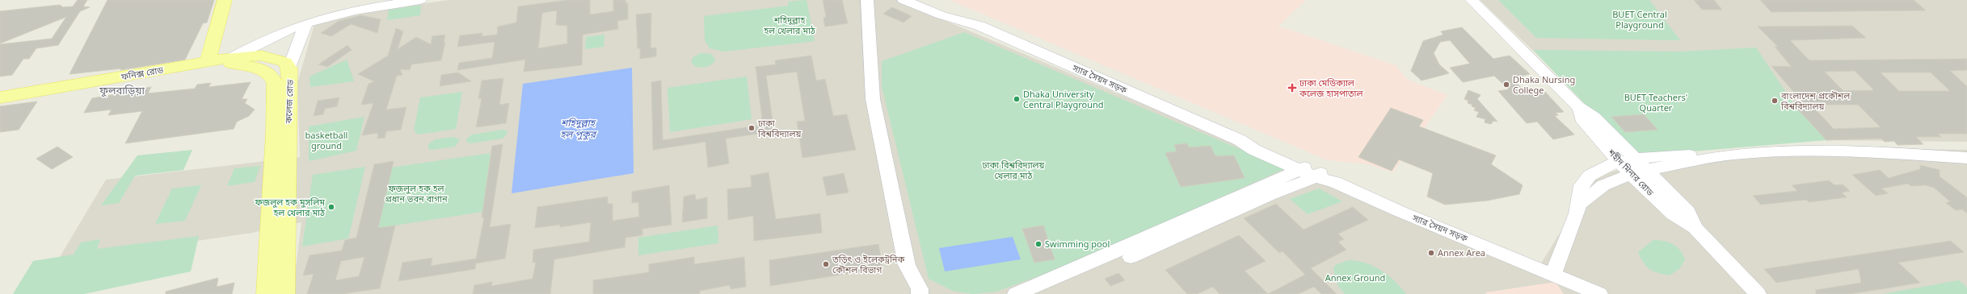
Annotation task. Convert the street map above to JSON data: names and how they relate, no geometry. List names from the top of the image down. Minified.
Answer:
{"streets":{"main road":["ফনিক্স রোড","স্যার সৈয়দ সড়ক","কলেজ রোড","শহীদ মিনার রোড"]},"crossings":[["ফনিক্স রোড","কলেজ রোড"]],"districts":["ফুলবাড়িয়া"],"water":["শহিদুল্লাহ হল পুকুর"],"parks":["BUET Central Playground","শহিদুল্লাহ হল খেলার মাঠ","BUET Teachers' Quarter","basketball ground","ঢাকা বিশ্ববিদ্যালয় খেলার মাঠ","ফজলুল হক হল প্রধান ভবন বাগান","Annex Ground"],"places":{"other":["Dhaka Nursing College","Dhaka University Central Playground","বাংলাদেশ প্রকৌশল বিশ্ববিদ্যালয়","ঢাকা বিশ্ববিদ্যালয়","ফজলুল হক মুসলিম হল খেলার মাঠ","Swimming pool","Annex Area","তড়িৎ ও ইলেকট্রনিক কৌশল বিভাগ"],"health":["ঢাকা মেডিক্যাল কলেজ হাসপাতাল"]}}
